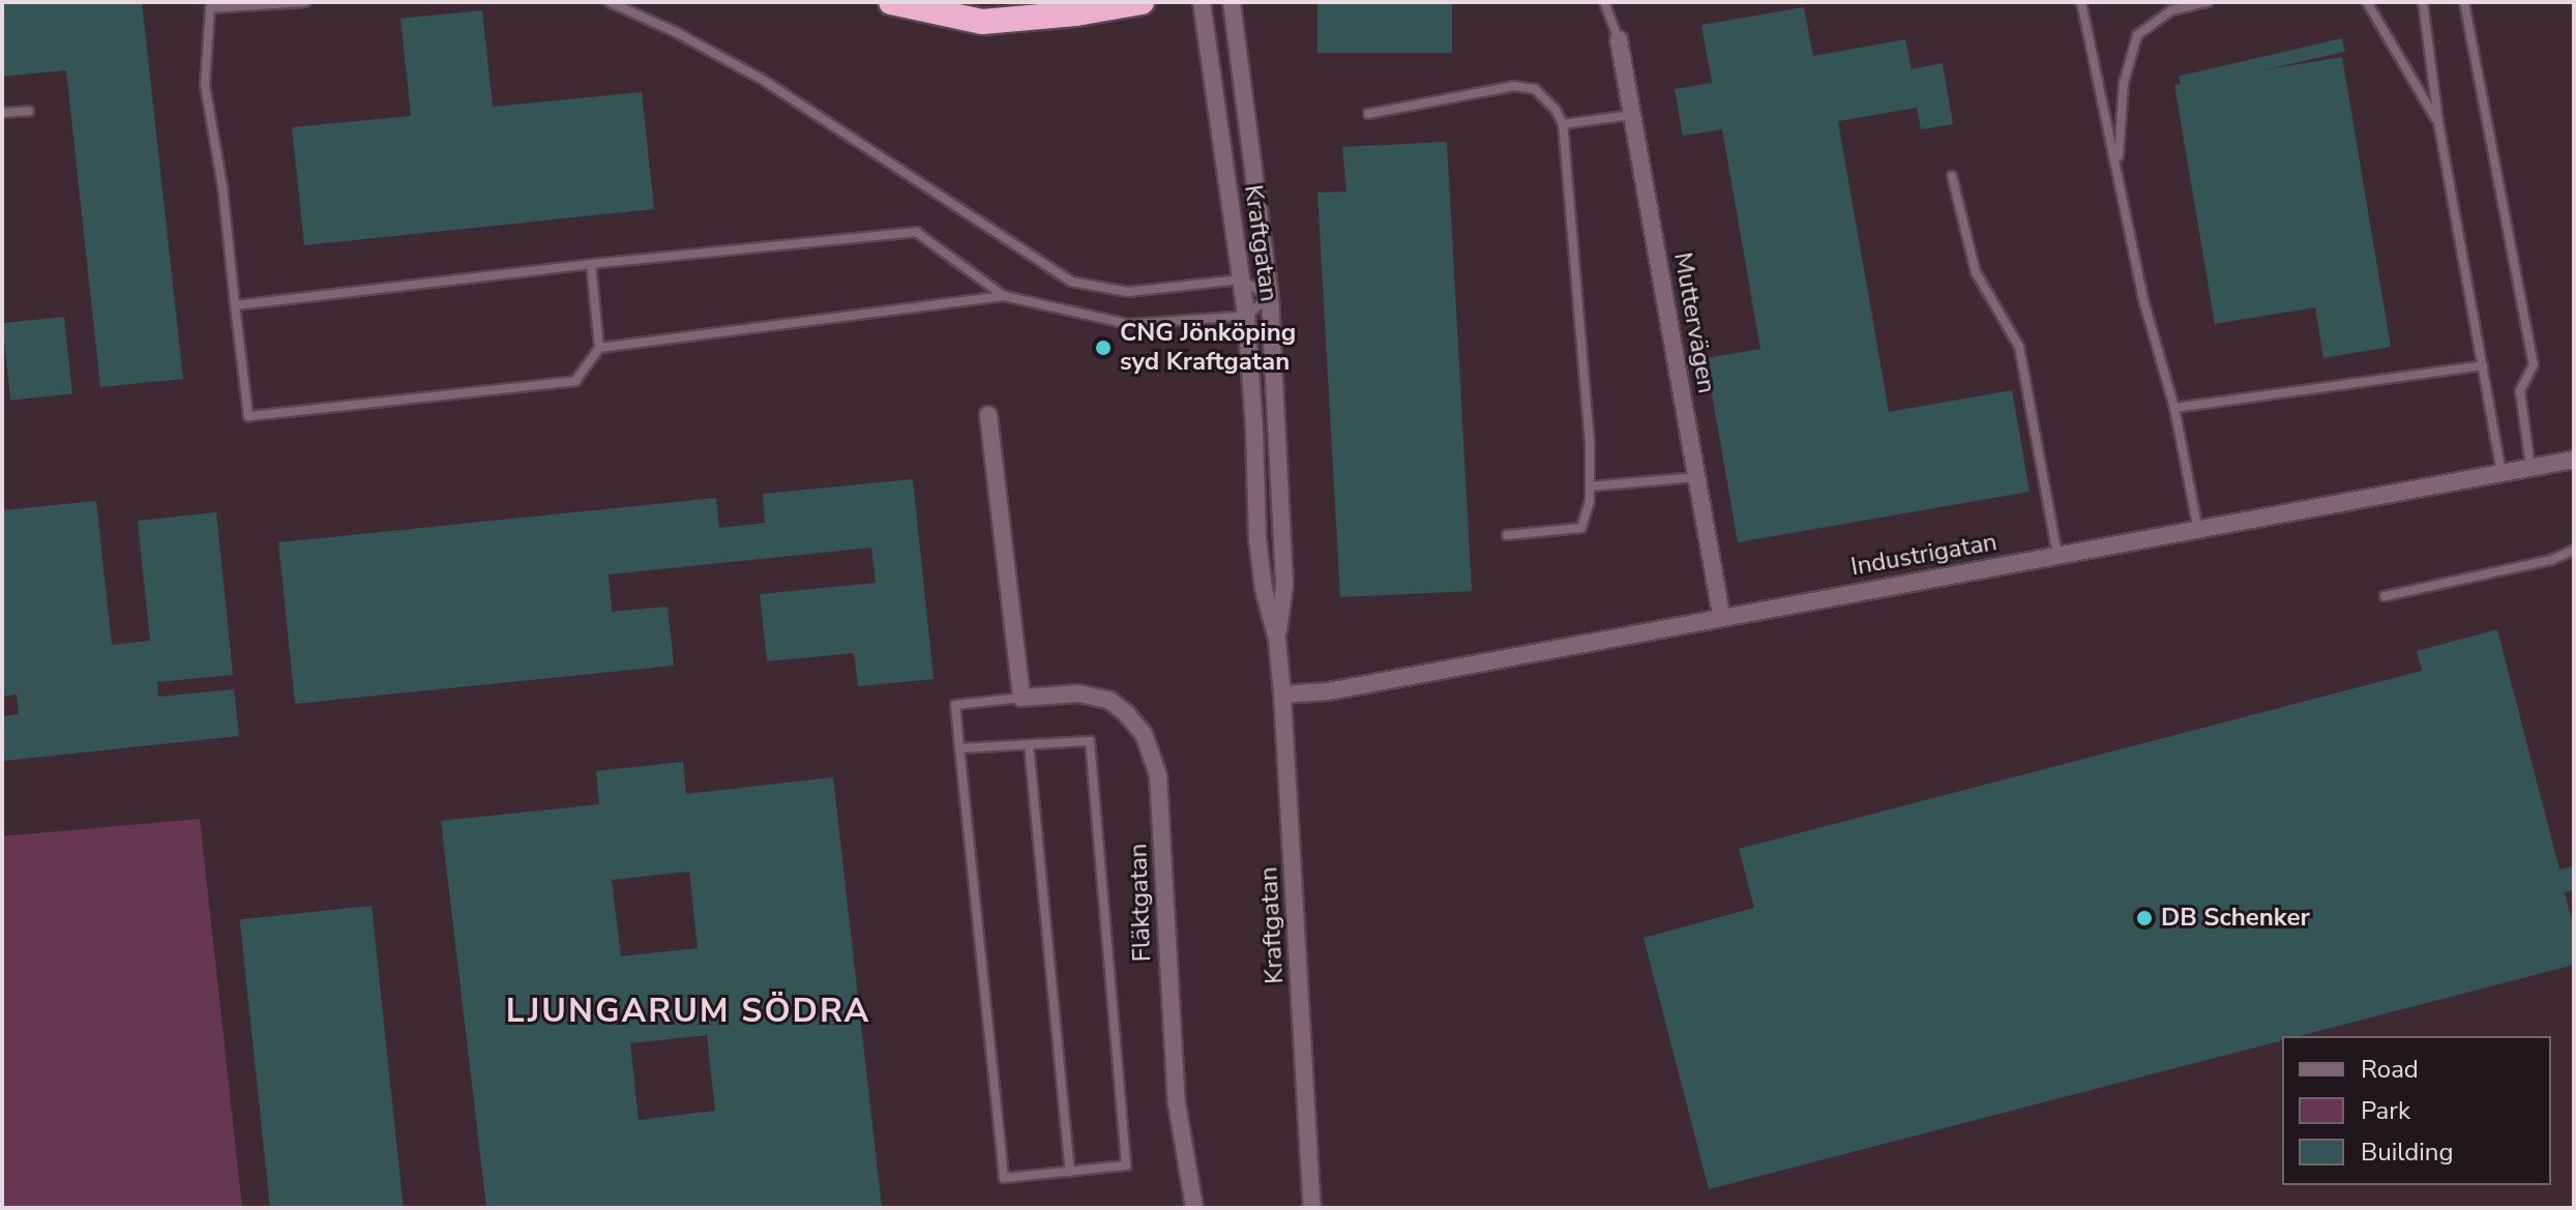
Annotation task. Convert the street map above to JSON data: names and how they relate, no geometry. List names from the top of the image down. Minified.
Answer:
{"streets":{"street":["Kraftgatan","Muttervägen","Industrigatan","Fläktgatan"]},"crossings":[["Kraftgatan","Industrigatan"],["Muttervägen","Industrigatan"]],"districts":["LJUNGARUM SÖDRA"],"places":["CNG Jönköping syd Kraftgatan","DB Schenker"],"legend":["Road","Park","Building"]}
